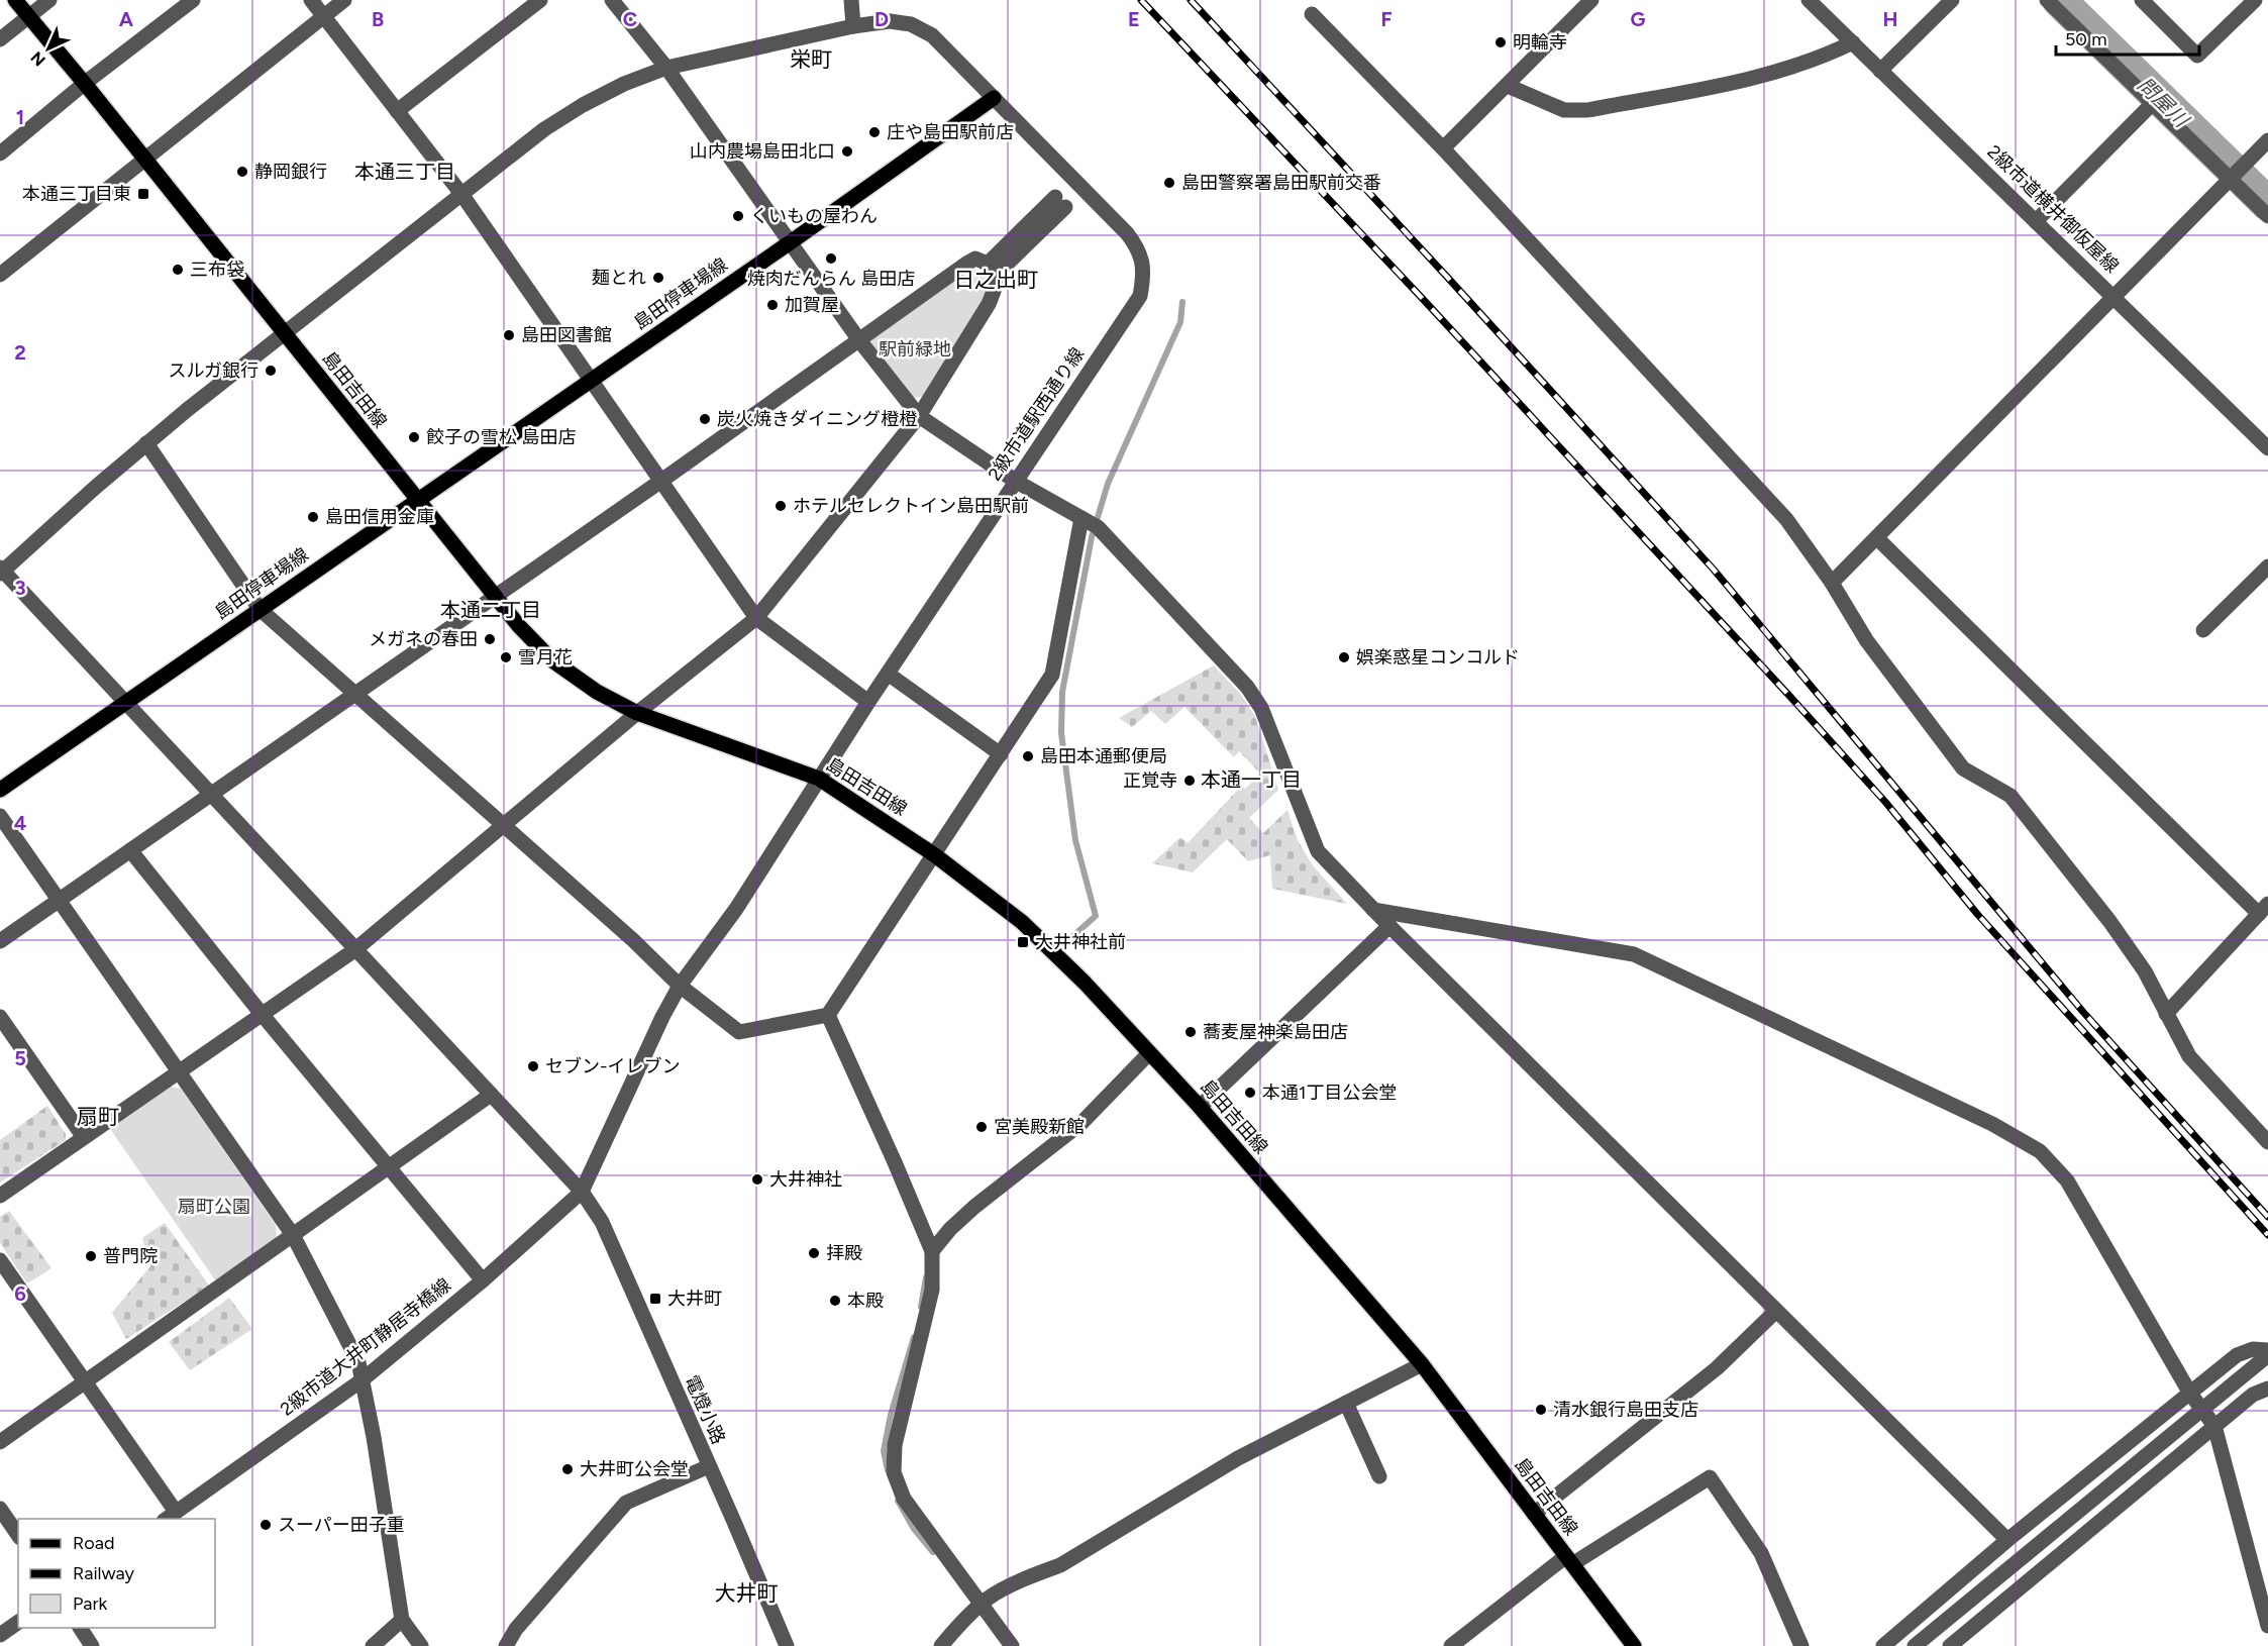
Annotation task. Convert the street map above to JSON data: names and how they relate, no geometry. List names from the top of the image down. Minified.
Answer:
{"streets":{"main road":["島田停車場線","島田吉田線"],"street":["2級市道横井御仮屋線","2級市道駅西通り線","2級市道大井町静居寺橋線","電燈小路"]},"crossings":[["島田停車場線","島田吉田線"],["島田停車場線","2級市道駅西通り線"],["島田停車場線","電燈小路"],["島田吉田線","2級市道駅西通り線"],["2級市道駅西通り線","2級市道大井町静居寺橋線"],["2級市道駅西通り線","電燈小路"],["2級市道大井町静居寺橋線","電燈小路"]],"districts":["栄町","本通三丁目","日之出町","本通二丁目","本通一丁目","扇町","大井町"],"water":["問屋川"],"parks":["駅前緑地","扇町公園"],"places":{"other":["明輪寺","庄や島田駅前店","山内農場島田北口","静岡銀行","島田警察署島田駅前交番","くいもの屋わん","焼肉だんらん 島田店","三布袋","麺とれ","加賀屋","島田図書館","スルガ銀行","炭火焼きダイニング橙橙","餃子の雪松 島田店","ホテルセレクトイン島田駅前","島田信用金庫","メガネの春田","雪月花","娯楽惑星コンコルド","島田本通郵便局","正覚寺","蕎麦屋神楽島田店","セブン-イレブン","本通1丁目公会堂","宮美殿新館","大井神社","拝殿","普門院","本殿","清水銀行島田支店","大井町公会堂","スーパー田子重"],"transit":["本通三丁目東","大井神社前","大井町"]},"legend":["Road","Railway","Park"],"scale_bar":"50 m","north":"bottom left","grid":{"columns":["A","B","C","D","E","F","G","H"],"rows":["1","2","3","4","5","6"]}}
